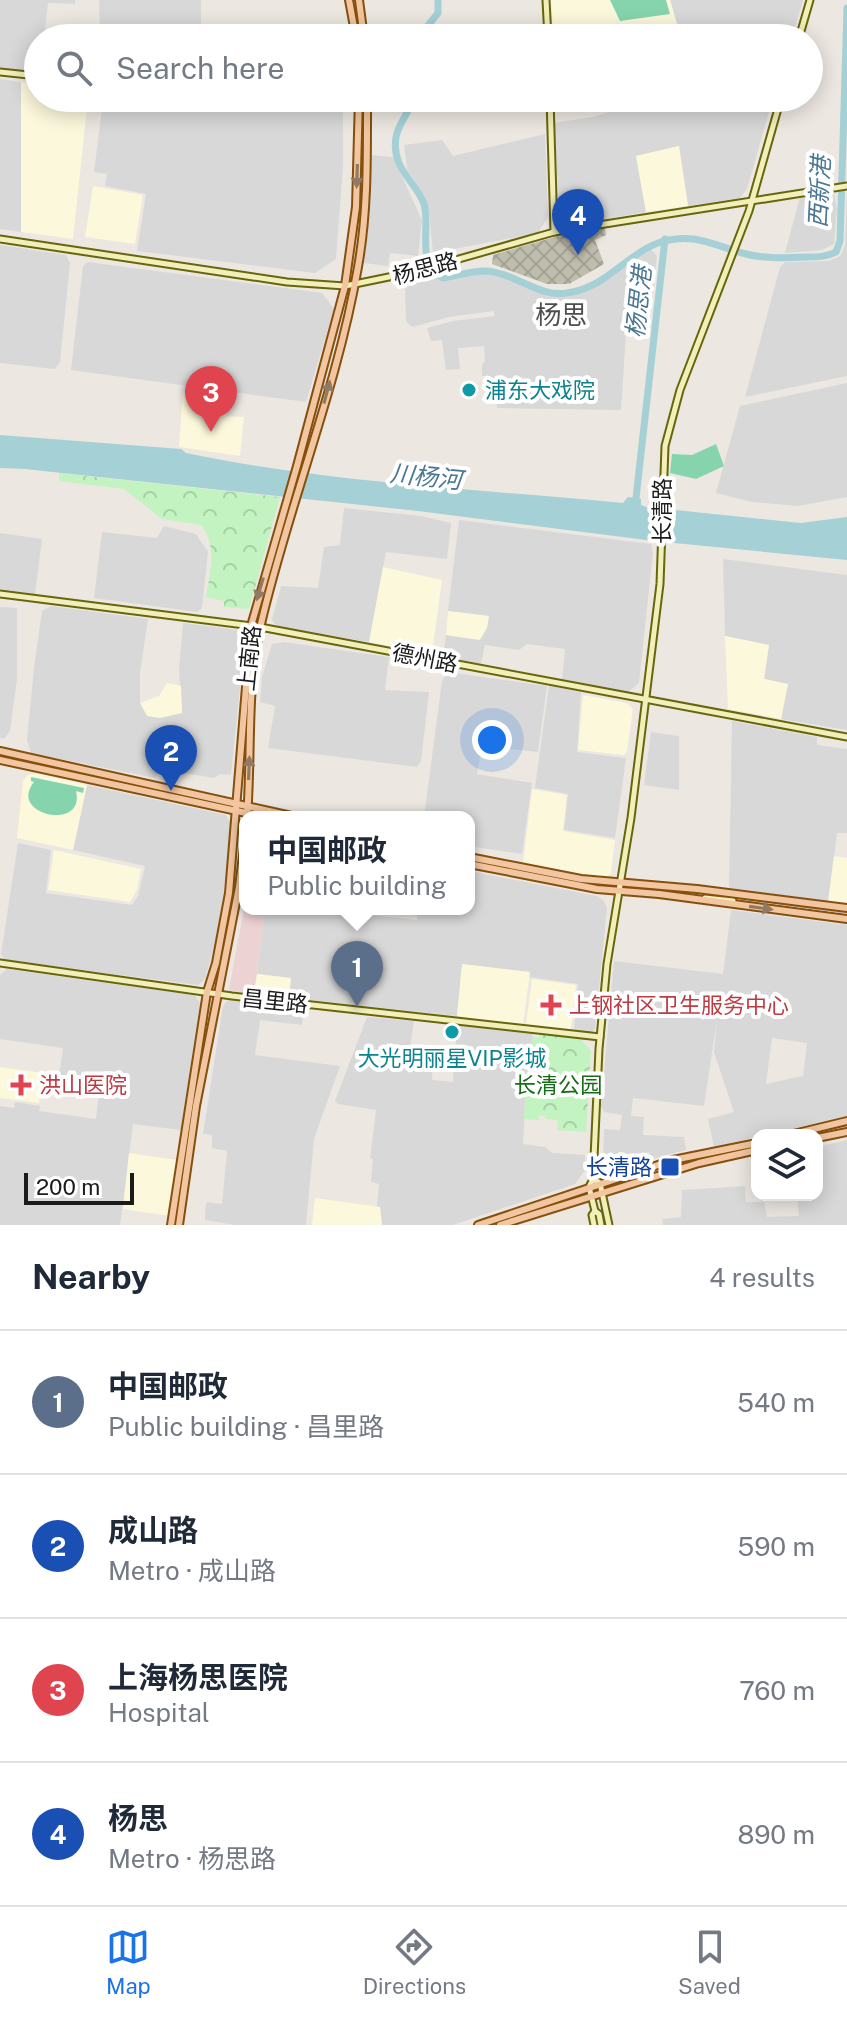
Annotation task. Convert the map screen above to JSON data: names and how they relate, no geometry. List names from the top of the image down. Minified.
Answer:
{"streets":{"main road":["上南路"],"street":["杨思路","长清路","德州路","昌里路"]},"crossings":[["杨思路","长清路"],["杨思路","上南路"],["长清路","德州路"],["长清路","昌里路"],["上南路","德州路"],["上南路","昌里路"]],"districts":["杨思"],"water":["西新港","杨思港","川杨河"],"parks":["长清公园"],"places":{"other":["浦东大戏院","大光明丽星VIP影城"],"health":["上钢社区卫生服务中心","洪山医院"],"transit":["长清路"]},"scale_bar":"200 m","page":{"search":"Search here","pins":["4","3","2","1"],"popup":["中国邮政","Public building"],"scale":"200 m","heading":["Nearby","4 results"],"list":[{"mark":"1","name":"中国邮政","note":"Public building · 昌里路","value":"540 m"},{"mark":"2","name":"成山路","note":"Metro · 成山路","value":"590 m"},{"mark":"3","name":"上海杨思医院","note":"Hospital","value":"760 m"},{"mark":"4","name":"杨思","note":"Metro · 杨思路","value":"890 m"}],"nav":["Map","Directions","Saved"]}}
